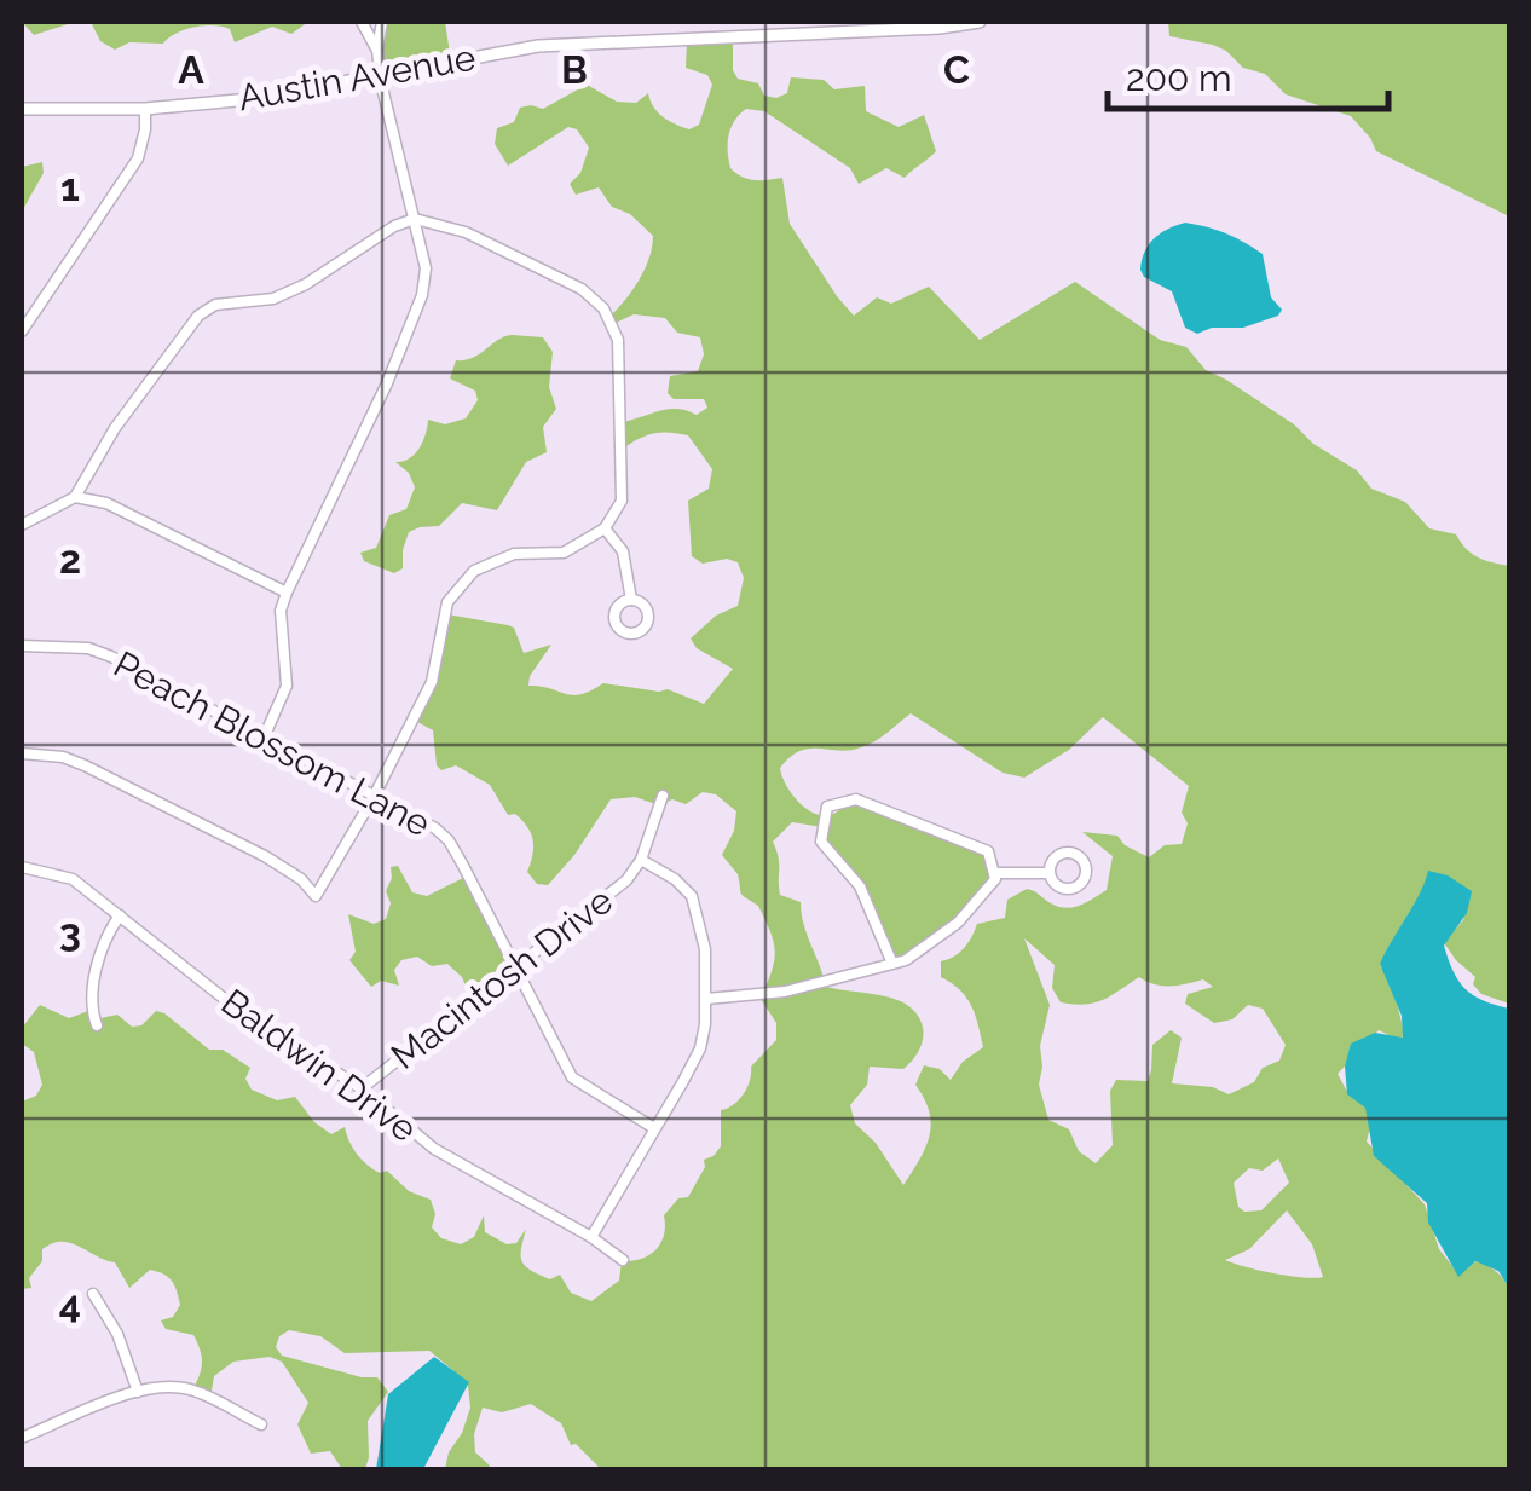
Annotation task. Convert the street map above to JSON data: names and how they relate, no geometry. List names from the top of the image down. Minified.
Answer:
{"streets":{"street":["Austin Avenue","Peach Blossom Lane","Macintosh Drive","Baldwin Drive"]},"crossings":[["Peach Blossom Lane","Macintosh Drive"],["Macintosh Drive","Baldwin Drive"]],"scale_bar":"200 m","grid":{"columns":["A","B","C"],"rows":["1","2","3","4"]}}
